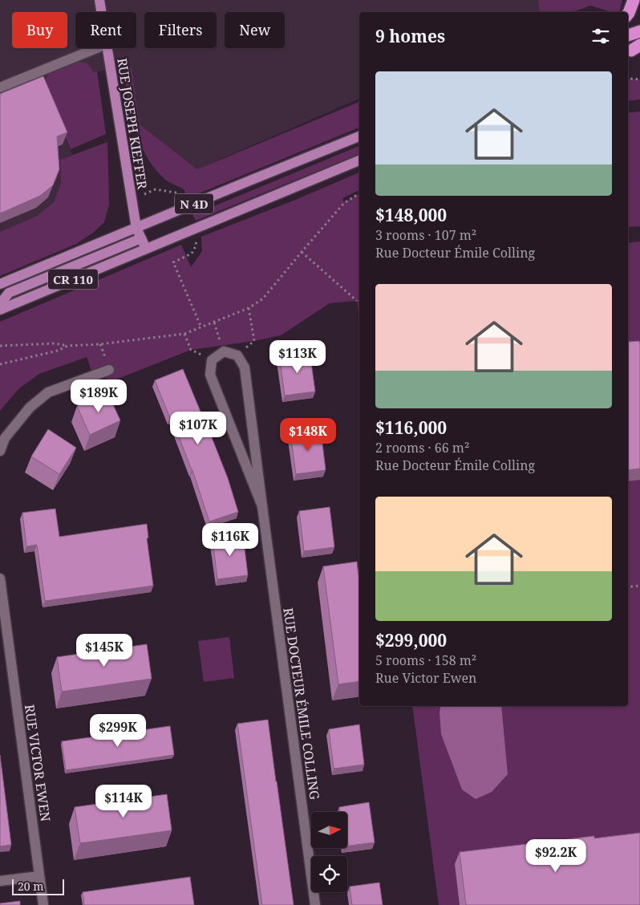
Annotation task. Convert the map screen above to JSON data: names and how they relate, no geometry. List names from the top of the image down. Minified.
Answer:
{"streets":{"main road":["RUE JOSEPH KIEFFER","N 4D","CR 110"],"street":["RUE DOCTEUR ÉMILE COLLING","RUE VICTOR EWEN"]},"crossings":[["RUE JOSEPH KIEFFER","N 4D"],["RUE JOSEPH KIEFFER","CR 110"],["N 4D","CR 110"]],"scale_bar":"20 m","north":"right","page":{"chip":["Buy","Rent","Filters","New"],"heading":"9 homes","list":[{"name":"$148,000","note":"3 rooms · 107 m² · Rue Docteur Émile Colling"},{"name":"$116,000","note":"2 rooms · 66 m² · Rue Docteur Émile Colling"},{"name":"$299,000","note":"5 rooms · 158 m² · Rue Victor Ewen"}],"price":["$113K","$189K","$107K","$148K","$116K","$145K","$299K","$114K","$92.2K"],"scale":"20 m"}}
